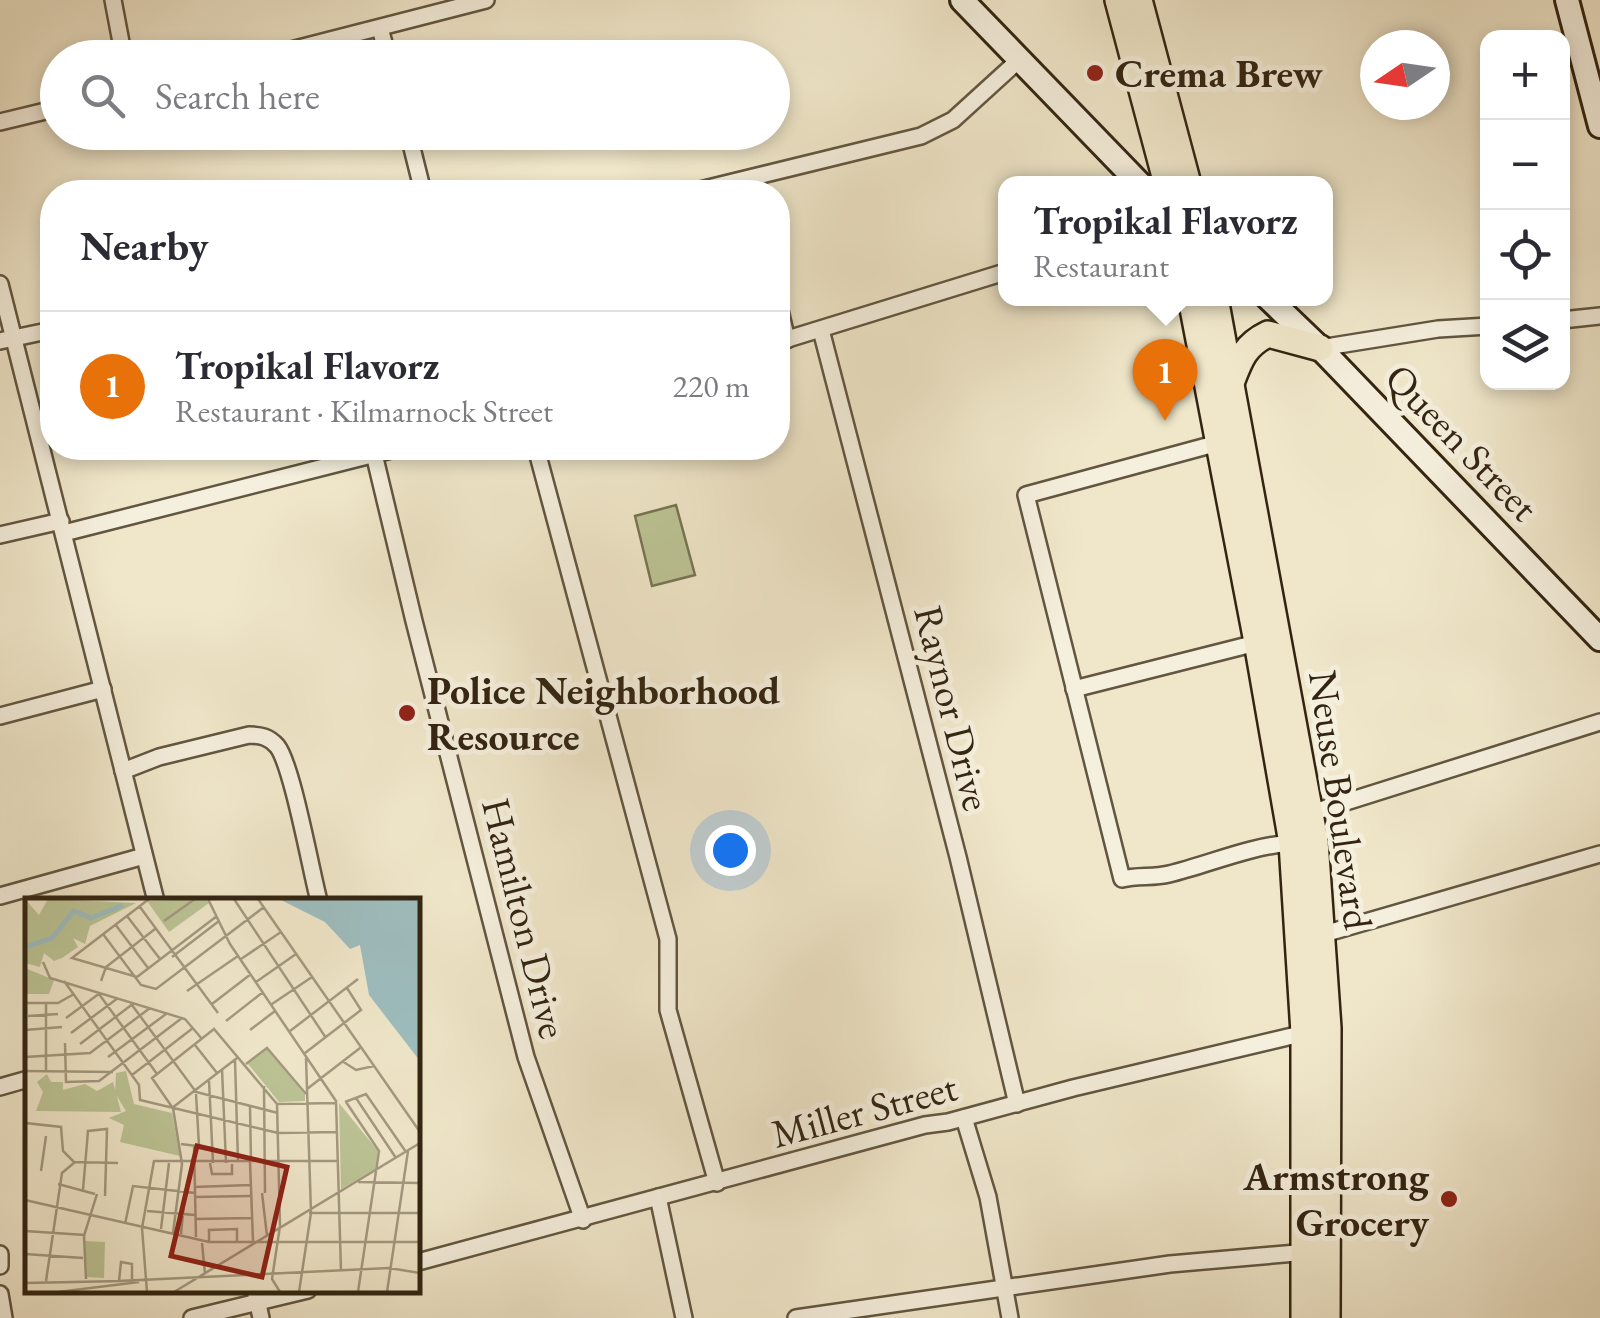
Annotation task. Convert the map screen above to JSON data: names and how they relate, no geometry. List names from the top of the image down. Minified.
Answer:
{"streets":{"main road":["Neuse Boulevard"],"street":["Queen Street","Raynor Drive","Hamilton Drive","Miller Street"]},"crossings":[["Raynor Drive","Miller Street"],["Neuse Boulevard","Miller Street"],["Hamilton Drive","Miller Street"]],"places":["Crema Brew","Police Neighborhood Resource","Armstrong Grocery"],"north":"left","page":{"map_buttons":["+","−"],"search":"Search here","popup":["Tropikal Flavorz","Restaurant"],"heading":"Nearby","list":[{"mark":"1","name":"Tropikal Flavorz","note":"Restaurant · Kilmarnock Street","value":"220 m"}],"pins":"1"}}
